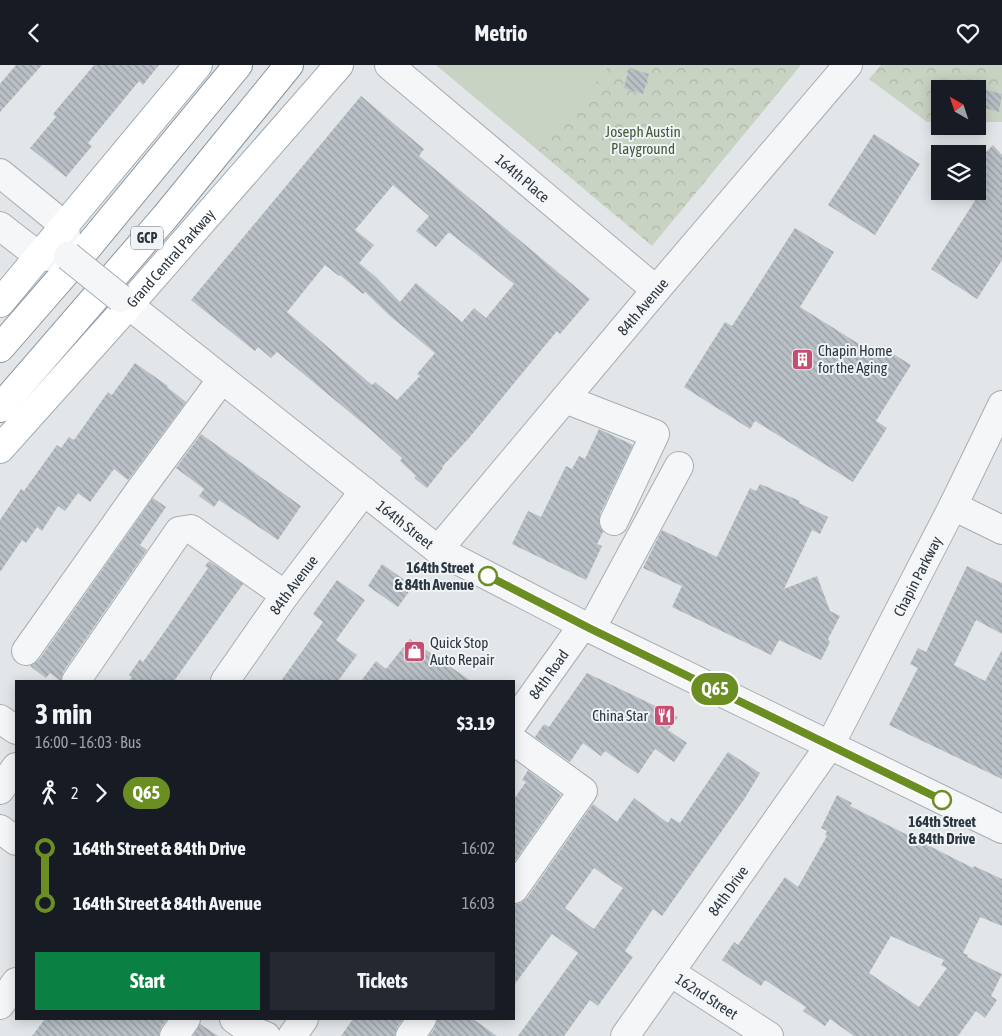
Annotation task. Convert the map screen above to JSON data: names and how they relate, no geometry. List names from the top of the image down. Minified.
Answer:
{"streets":{"main road":["GCP","Grand Central Parkway"],"street":["164th Place","84th Avenue","164th Street","Chapin Parkway","84th Road","84th Drive","162nd Street"]},"crossings":[["164th Place","84th Avenue"],["Grand Central Parkway","164th Street"],["84th Avenue","164th Street"],["164th Street","Chapin Parkway"],["164th Street","84th Road"],["164th Street","84th Drive"],["Chapin Parkway","84th Drive"],["84th Drive","162nd Street"]],"parks":["Joseph Austin Playground"],"places":{"building":["Chapin Home for the Aging"],"other":["164th Street & 84th Avenue","164th Street & 84th Drive"],"shop":["Quick Stop Auto Repair"],"restaurant":["China Star"]},"lines":["bus line Q65"],"north":"top left","page":{"header":"Metrio","on_map":"Q65","heading":["3 min","16:00 – 16:03 · Bus","$3.19"],"legs":["2","Q65"],"list":[{"name":"164th Street & 84th Drive","value":"16:02"},{"name":"164th Street & 84th Avenue","value":"16:03"}],"buttons":["Start","Tickets"]}}
